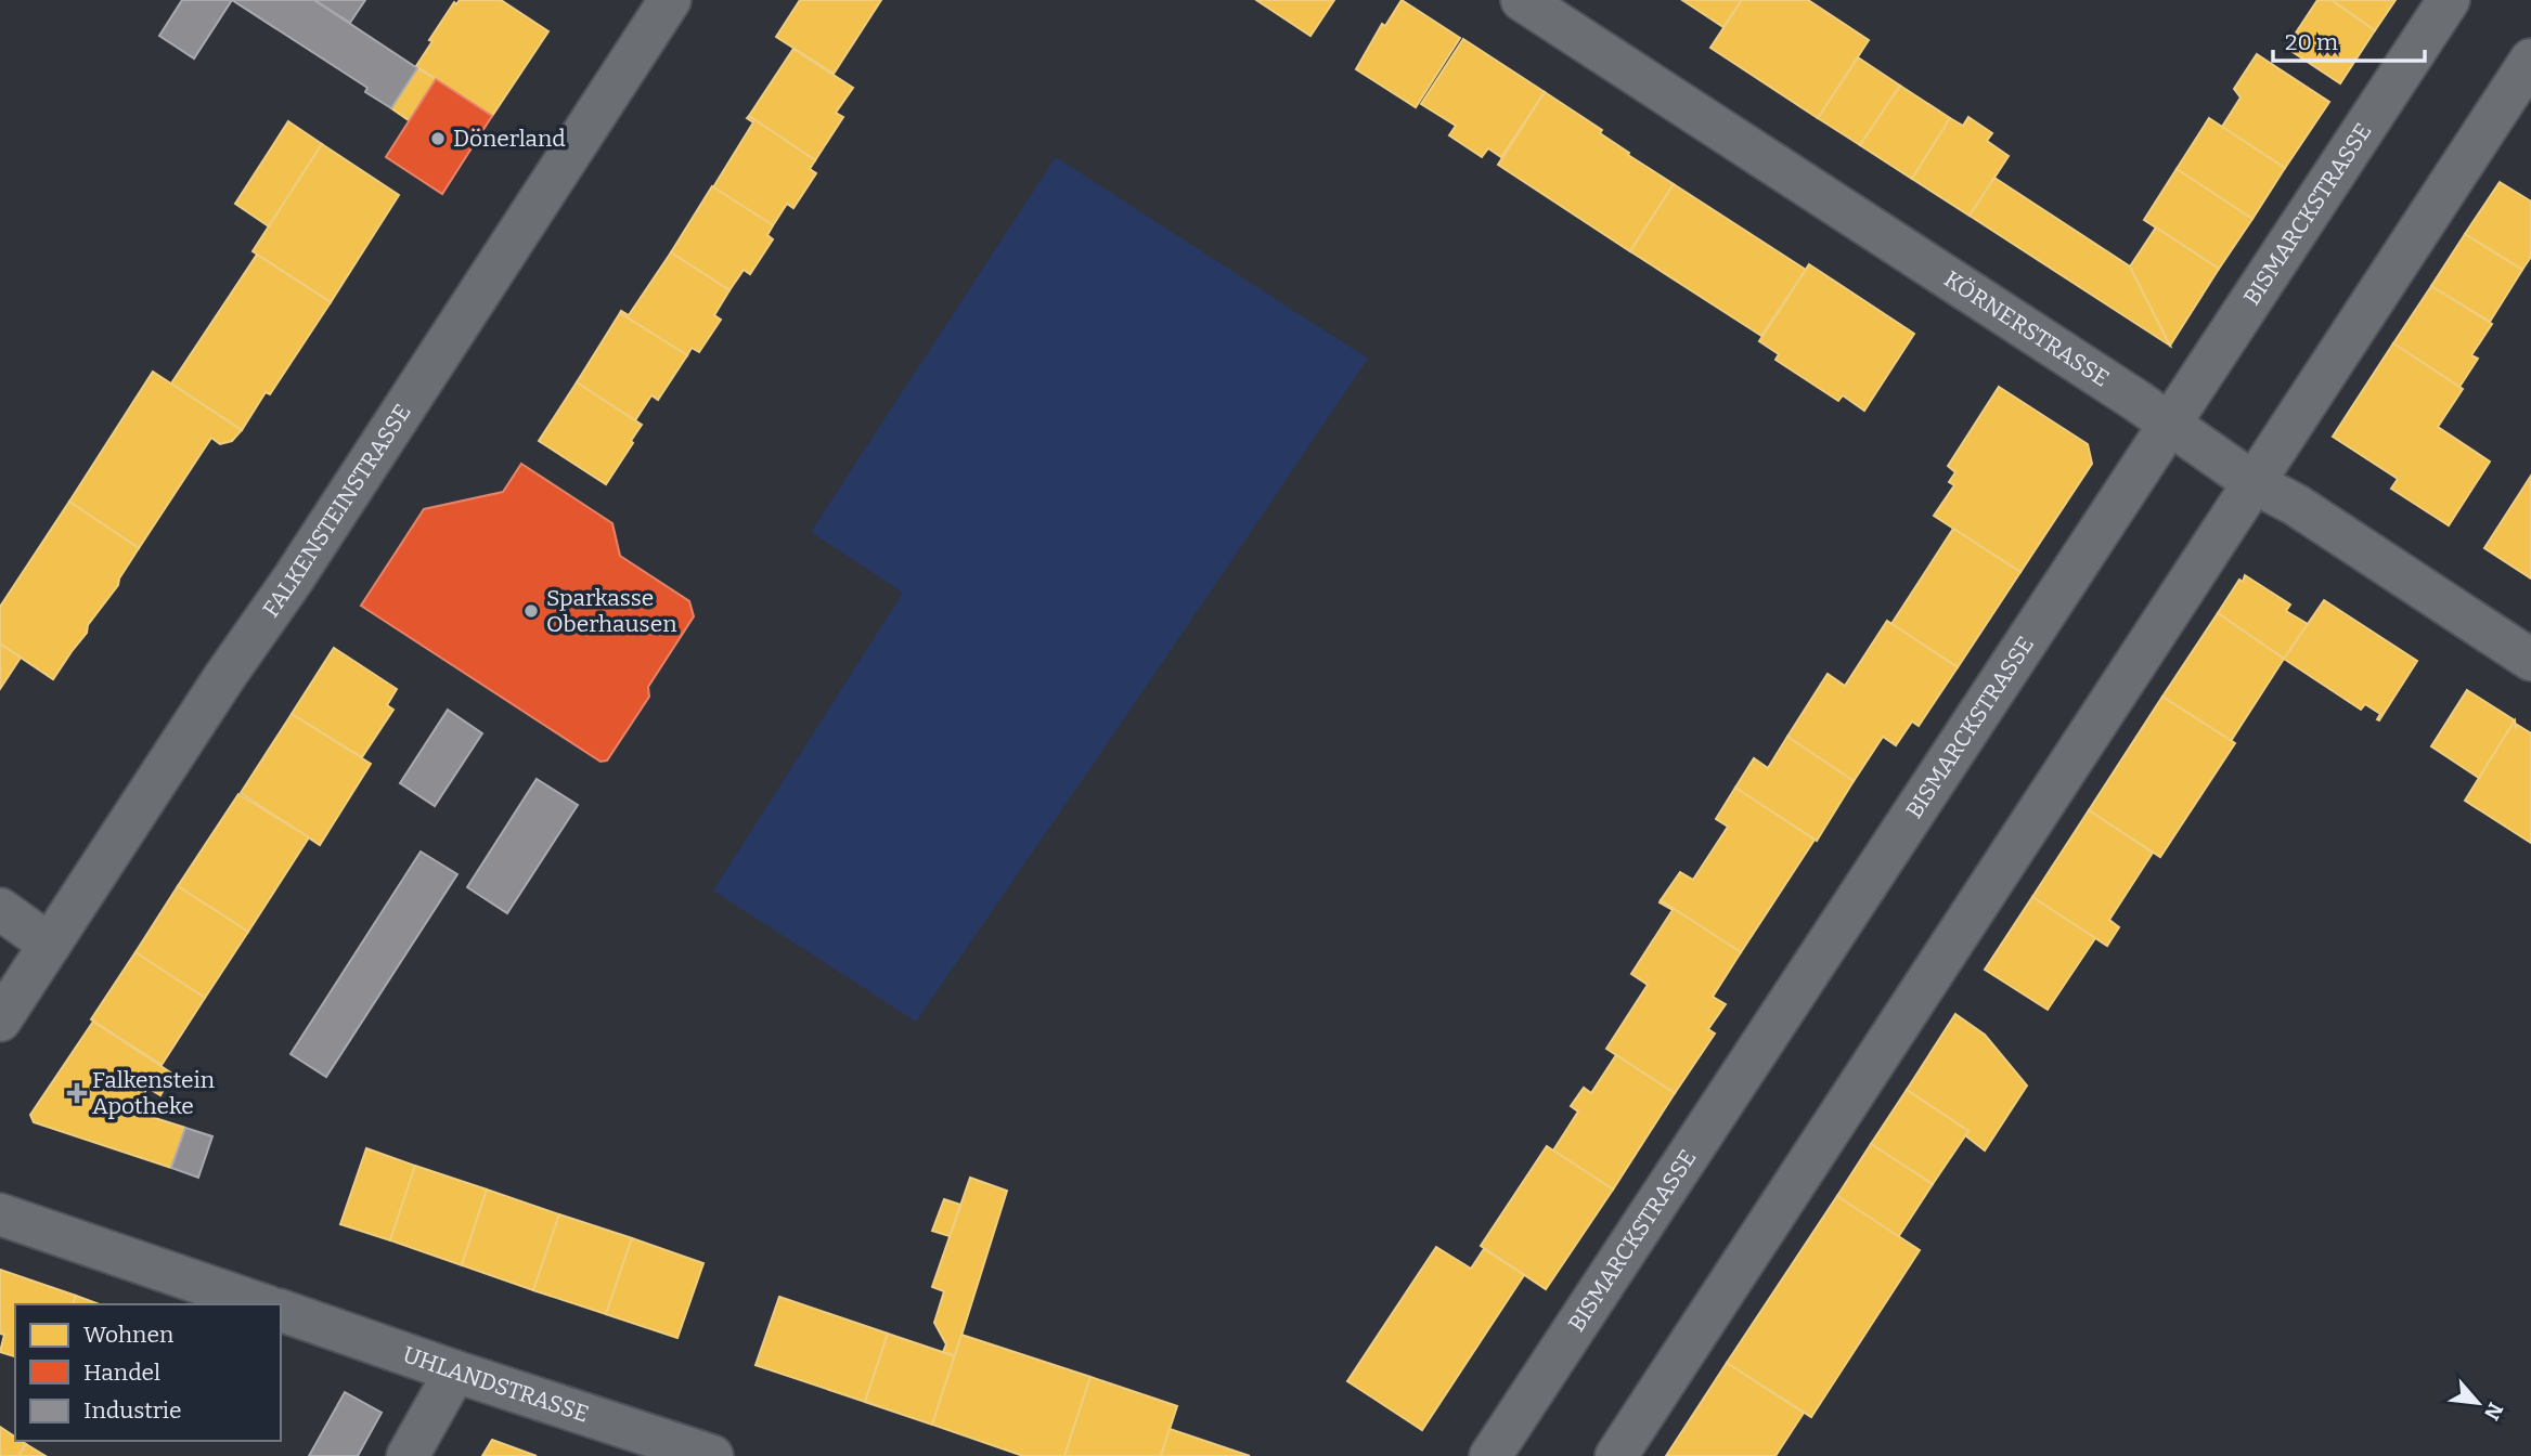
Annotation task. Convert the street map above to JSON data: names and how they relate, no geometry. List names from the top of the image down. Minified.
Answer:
{"streets":{"street":["BISMARCKSTRASSE","KÖRNERSTRASSE","FALKENSTEINSTRASSE","UHLANDSTRASSE"]},"crossings":[["BISMARCKSTRASSE","KÖRNERSTRASSE"]],"places":{"other":["Dönerland","Sparkasse Oberhausen"],"health":["Falkenstein Apotheke"]},"legend":["Wohnen","Handel","Industrie"],"scale_bar":"20 m","north":"bottom right"}
